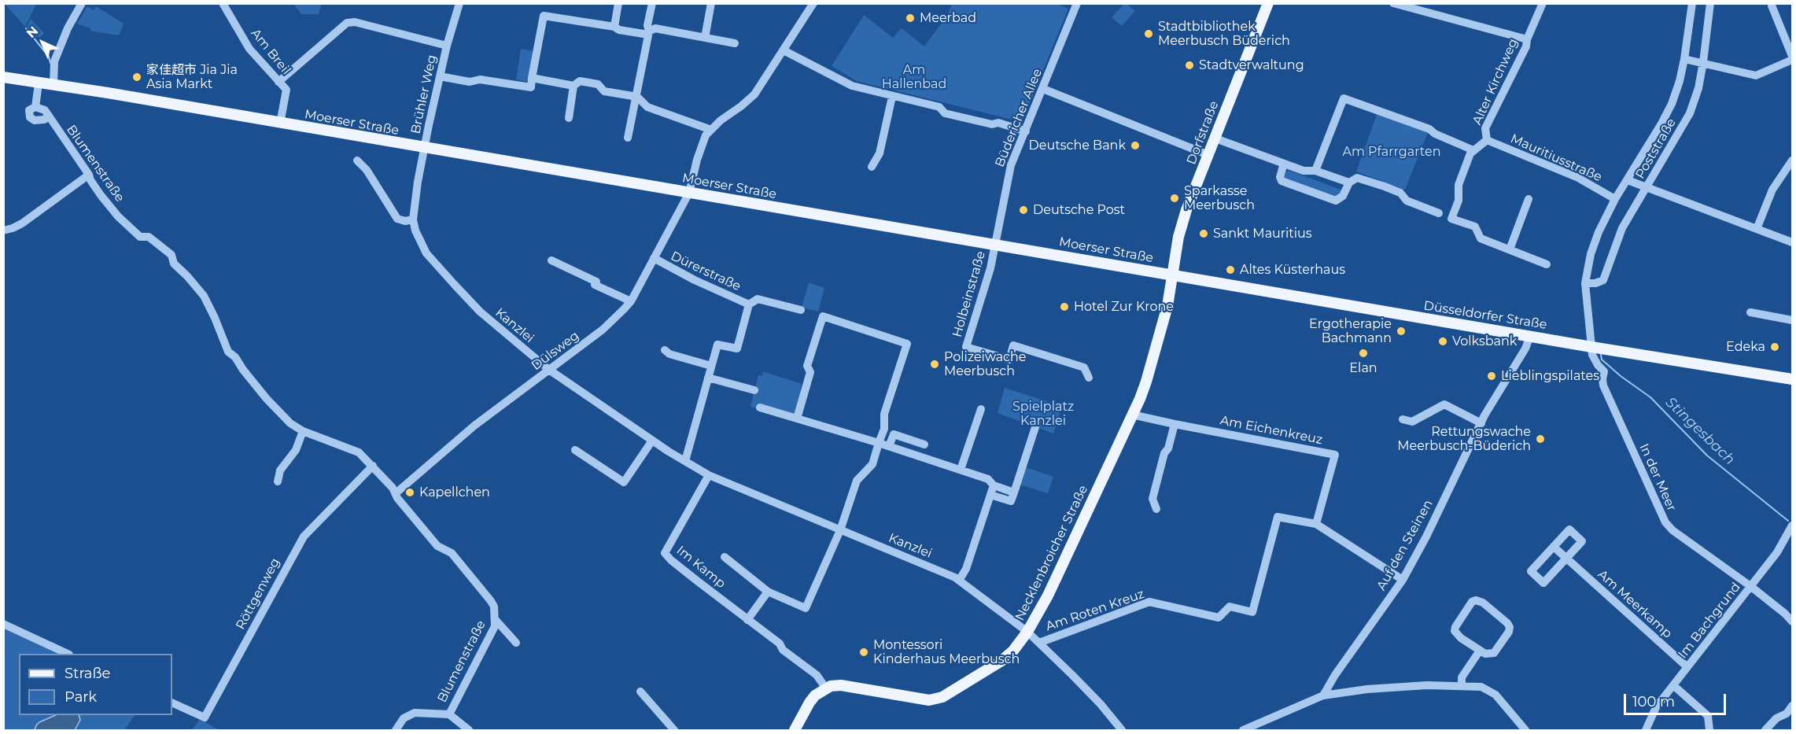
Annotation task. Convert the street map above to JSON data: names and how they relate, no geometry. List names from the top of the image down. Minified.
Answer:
{"streets":{"main road":["Moerser Straße","Dorfstraße","Düsseldorfer Straße","Necklenbroicher Straße"],"street":["Am Breil","Alter Kirchweg","Brühler Weg","Büdericher Allee","Poststraße","Mauritiusstraße","Blumenstraße","Dürerstraße","Holbeinstraße","Kanzlei","Dülsweg","Am Eichenkreuz","In der Meer","Auf den Steinen","Im Kamp","Röttgenweg","Am Meerkamp","Am Roten Kreuz","Im Bachgrund"]},"crossings":[["Am Breil","Brühler Weg"],["Am Breil","Moerser Straße"],["Alter Kirchweg","Mauritiusstraße"],["Brühler Weg","Moerser Straße"],["Brühler Weg","Kanzlei"],["Büdericher Allee","Moerser Straße"],["Büdericher Allee","Holbeinstraße"],["Moerser Straße","Dorfstraße"],["Moerser Straße","Holbeinstraße"],["Moerser Straße","Düsseldorfer Straße"],["Moerser Straße","Kanzlei"],["Moerser Straße","Dülsweg"],["Moerser Straße","Necklenbroicher Straße"],["Dorfstraße","Düsseldorfer Straße"],["Dorfstraße","Necklenbroicher Straße"],["Poststraße","Mauritiusstraße"],["Poststraße","Düsseldorfer Straße"],["Poststraße","In der Meer"],["Blumenstraße","Dülsweg"],["Blumenstraße","Röttgenweg"],["Dürerstraße","Kanzlei"],["Dürerstraße","Dülsweg"],["Düsseldorfer Straße","In der Meer"],["Düsseldorfer Straße","Auf den Steinen"],["Düsseldorfer Straße","Necklenbroicher Straße"],["Kanzlei","Dülsweg"],["Kanzlei","Necklenbroicher Straße"],["Kanzlei","Im Kamp"],["Kanzlei","Am Roten Kreuz"],["Am Eichenkreuz","Necklenbroicher Straße"],["Am Eichenkreuz","Am Roten Kreuz"],["In der Meer","Im Bachgrund"],["Auf den Steinen","Am Roten Kreuz"],["Necklenbroicher Straße","Im Kamp"],["Am Meerkamp","Im Bachgrund"]],"water":["Stingesbach"],"parks":["Am Hallenbad","Am Pfarrgarten","Spielplatz Kanzlei"],"places":["Meerbad","Stadtbibliothek Meerbusch Büderich","Stadtverwaltung","家佳超市 Jia Jia Asia Markt","Deutsche Bank","Sparkasse Meerbusch","Deutsche Post","Sankt Mauritius","Altes Küsterhaus","Hotel Zur Krone","Ergotherapie Bachmann","Volksbank","Edeka","Elan","Polizeiwache Meerbusch","Lieblingspilates","Rettungswache Meerbusch-Büderich","Kapellchen","Montessori Kinderhaus Meerbusch"],"legend":["Straße","Park"],"scale_bar":"100 m","north":"top left"}
